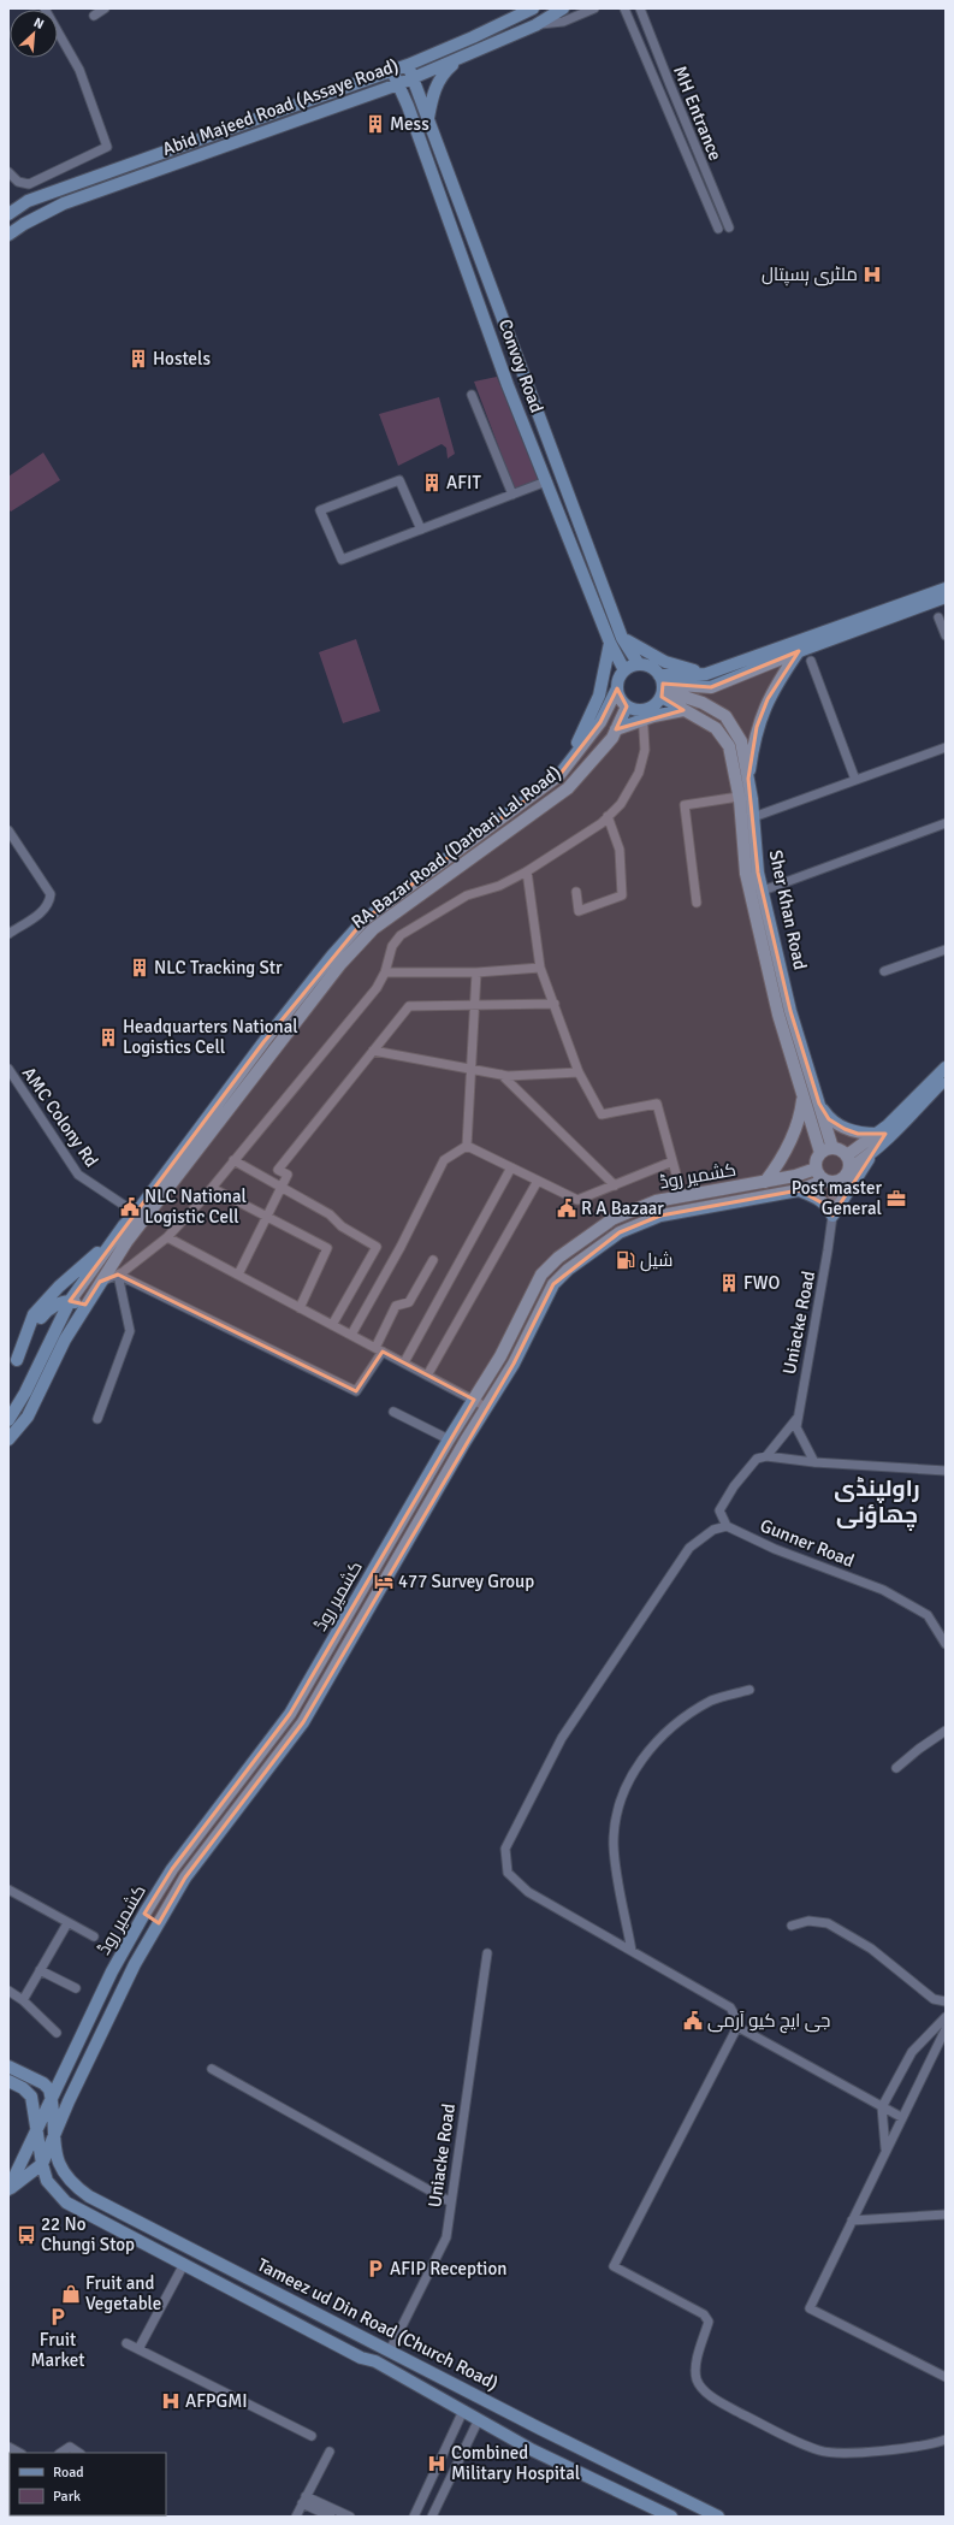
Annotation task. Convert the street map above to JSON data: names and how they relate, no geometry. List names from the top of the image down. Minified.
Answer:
{"streets":{"main road":["Abid Majeed Road (Assaye Road)","Convoy Road","RA Bazar Road (Darbari Lal Road)","Sher Khan Road","کشمیر روڈ","Tameez ud Din Road (Church Road)"],"street":["MH Entrance","AMC Colony Rd","Uniacke Road","Gunner Road"]},"crossings":[["Abid Majeed Road (Assaye Road)","Convoy Road"],["Convoy Road","RA Bazar Road (Darbari Lal Road)"],["Convoy Road","Sher Khan Road"],["RA Bazar Road (Darbari Lal Road)","Sher Khan Road"],["RA Bazar Road (Darbari Lal Road)","AMC Colony Rd"],["Sher Khan Road","کشمیر روڈ"],["Sher Khan Road","Uniacke Road"],["کشمیر روڈ","Uniacke Road"],["کشمیر روڈ","Tameez ud Din Road (Church Road)"],["Uniacke Road","Tameez ud Din Road (Church Road)"]],"districts":["راولپنڈی چھاؤنی"],"places":{"building":["Mess","Hostels","AFIT","NLC Tracking Str","Headquarters National Logistics Cell","FWO"],"hospital":["ملٹری ہسپتال","AFPGMI","Combined Military Hospital"],"office":["Post master General"],"public building":["NLC National Logistic Cell","R A Bazaar","جی ایچ کیو آرمی"],"fuel station":["شیل"],"hotel":["477 Survey Group"],"bus stop":["22 No Chungi Stop"],"parking":["AFIP Reception","Fruit Market"],"shop":["Fruit and Vegetable"]},"legend":["Road","Park"],"north":"top right"}
